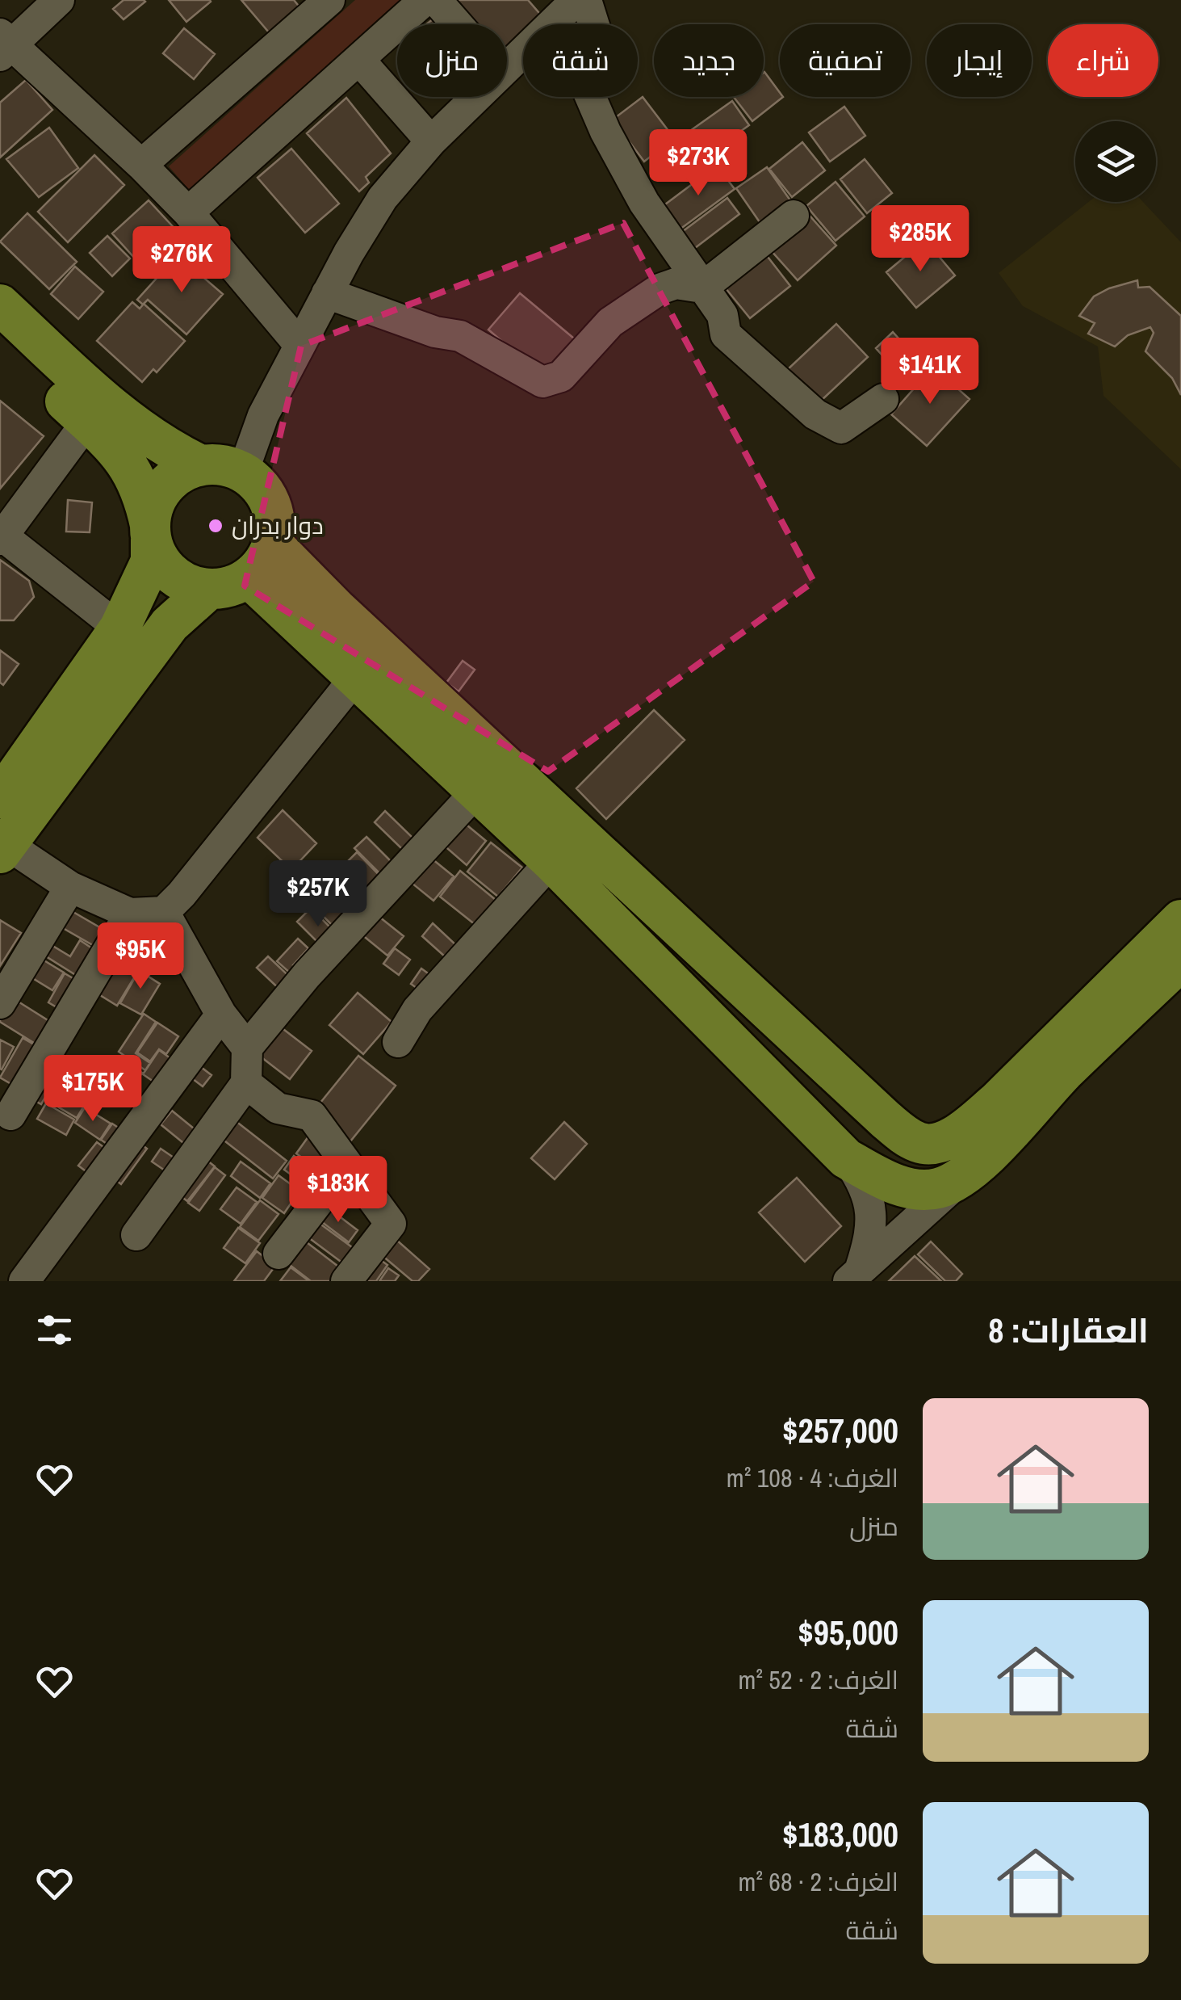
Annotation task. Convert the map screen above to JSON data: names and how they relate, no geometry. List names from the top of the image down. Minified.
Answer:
{"places":["دوار بدران"],"page":{"chip":["شراء","إيجار","تصفية","جديد","شقة","منزل"],"price":["$273K","$285K","$276K","$141K","$257K","$95K","$175K","$183K"],"heading":"العقارات: 8","list":[{"name":"$257,000","note":"الغرف: 4 · 108 m² · منزل"},{"name":"$95,000","note":"الغرف: 2 · 52 m² · شقة"},{"name":"$183,000","note":"الغرف: 2 · 68 m² · شقة"}]}}
